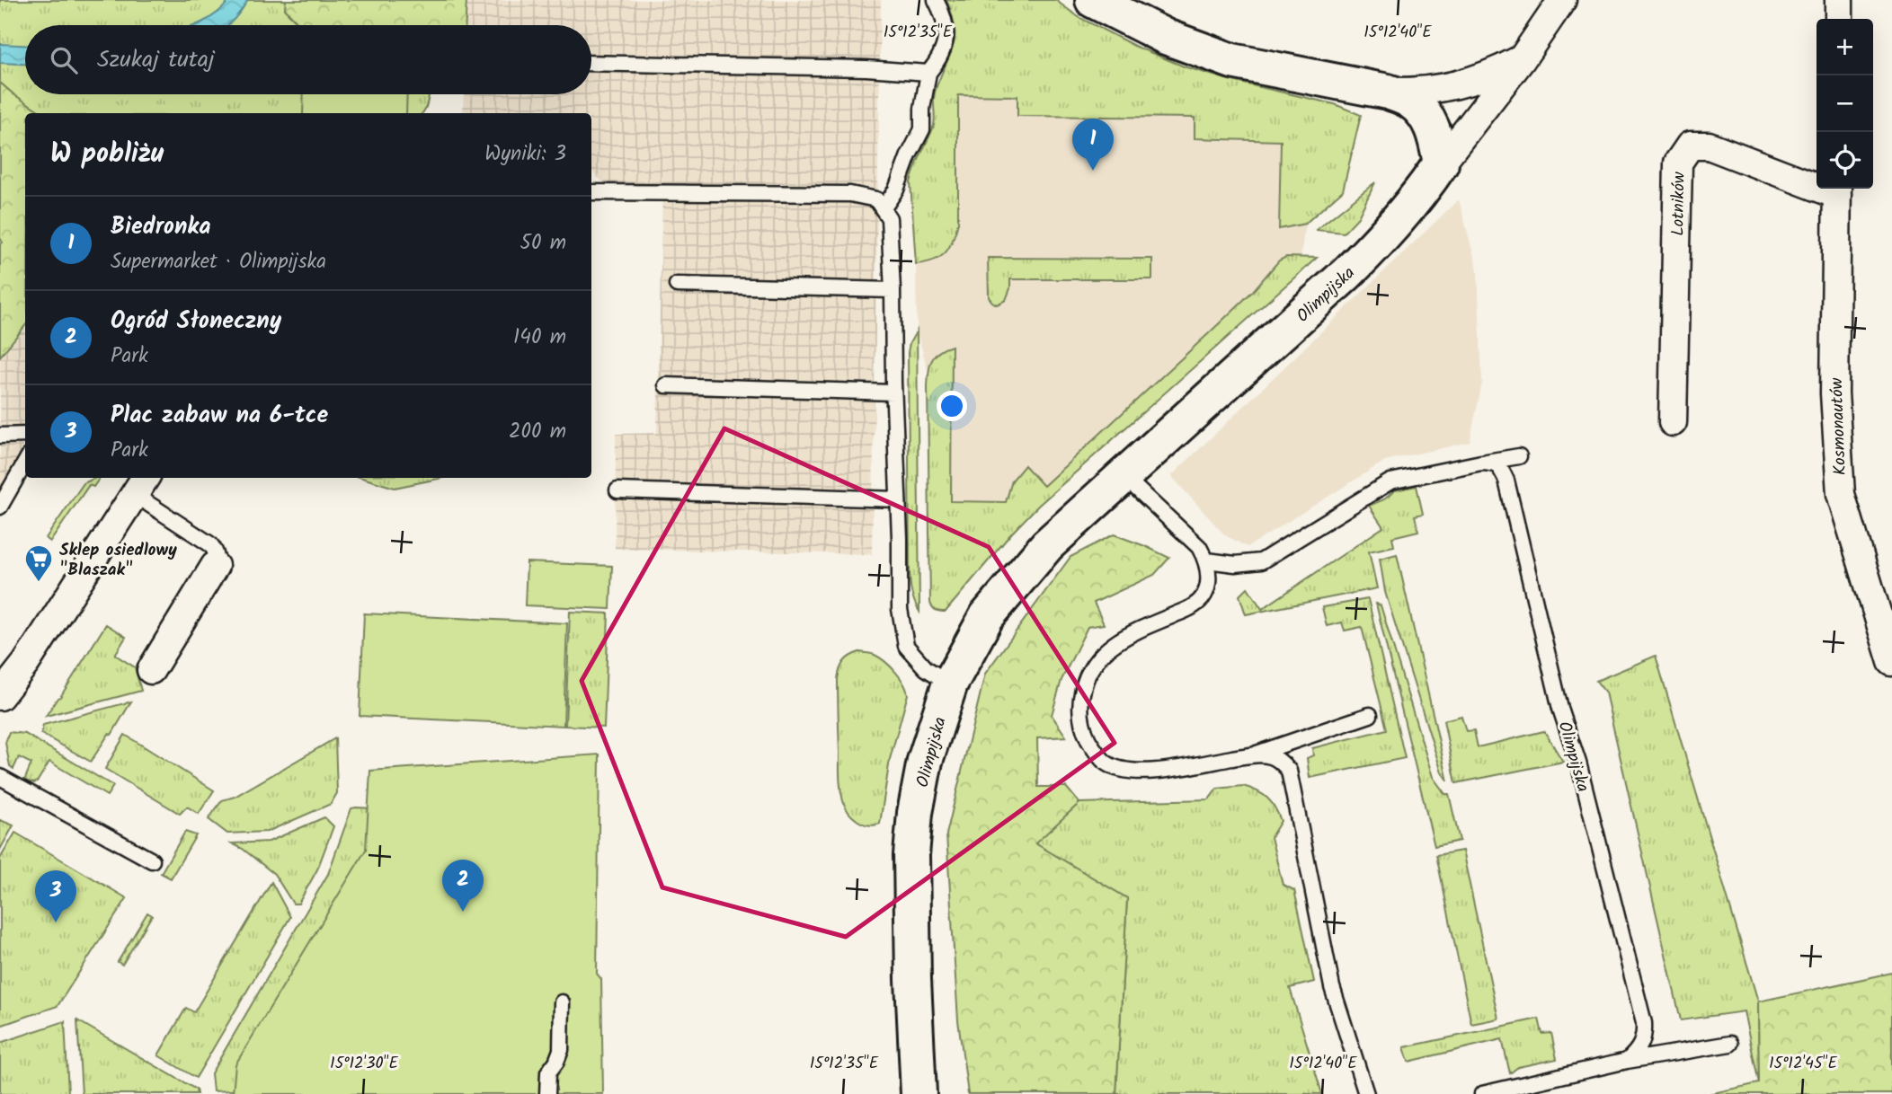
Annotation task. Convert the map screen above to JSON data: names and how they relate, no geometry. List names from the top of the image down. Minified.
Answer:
{"streets":{"street":["Lotników","Olimpijska","Kosmonautów"]},"crossings":[["Lotników","Kosmonautów"]],"places":{"supermarket":["Sklep osiedlowy \"Blaszak\""]},"page":{"map_buttons":["+","−"],"search":"Szukaj tutaj","heading":["W pobliżu","Wyniki: 3"],"pins":["1","2","3"],"list":[{"mark":"1","name":"Biedronka","note":"Supermarket · Olimpijska","value":"50 m"},{"mark":"2","name":"Ogród Słoneczny","note":"Park","value":"140 m"},{"mark":"3","name":"Plac zabaw na 6-tce","note":"Park","value":"200 m"}]},"coordinates":["15°12'35\"E","15°12'40\"E","15°12'30\"E","15°12'45\"E"]}
